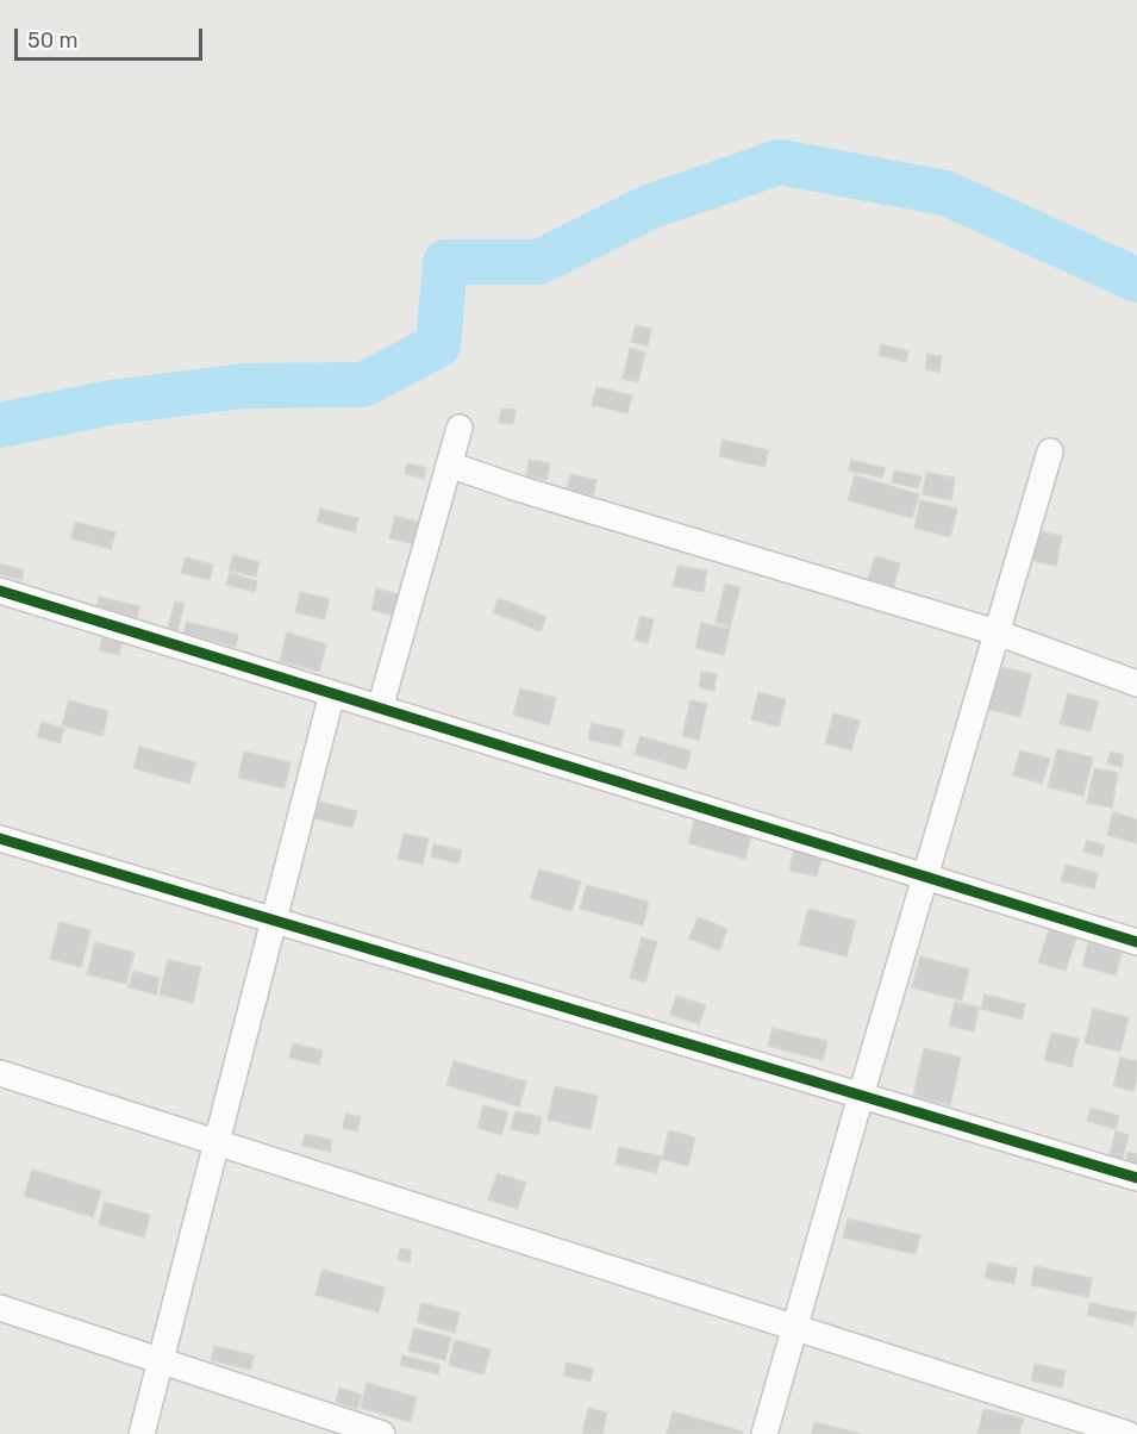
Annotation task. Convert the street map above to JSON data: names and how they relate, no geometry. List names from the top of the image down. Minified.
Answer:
{"scale_bar":"50 m"}
